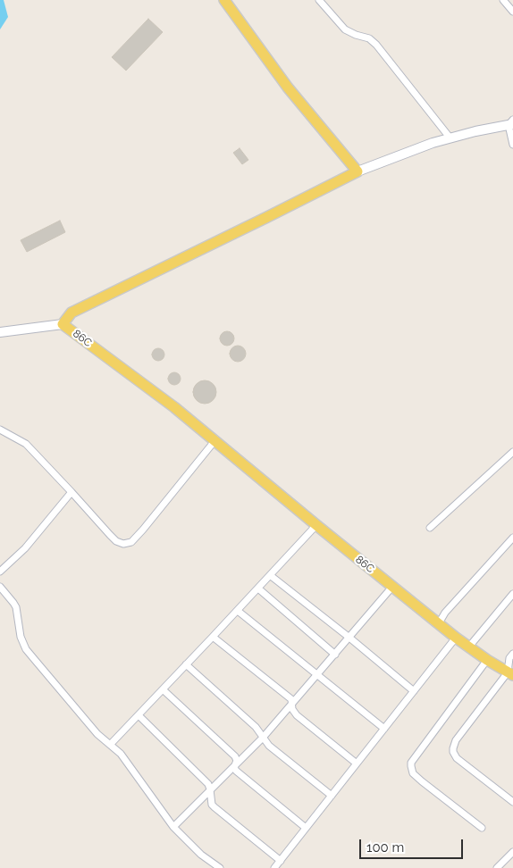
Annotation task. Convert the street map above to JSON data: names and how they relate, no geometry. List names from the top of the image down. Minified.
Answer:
{"streets":{"main road":["86C"]},"scale_bar":"100 m"}
